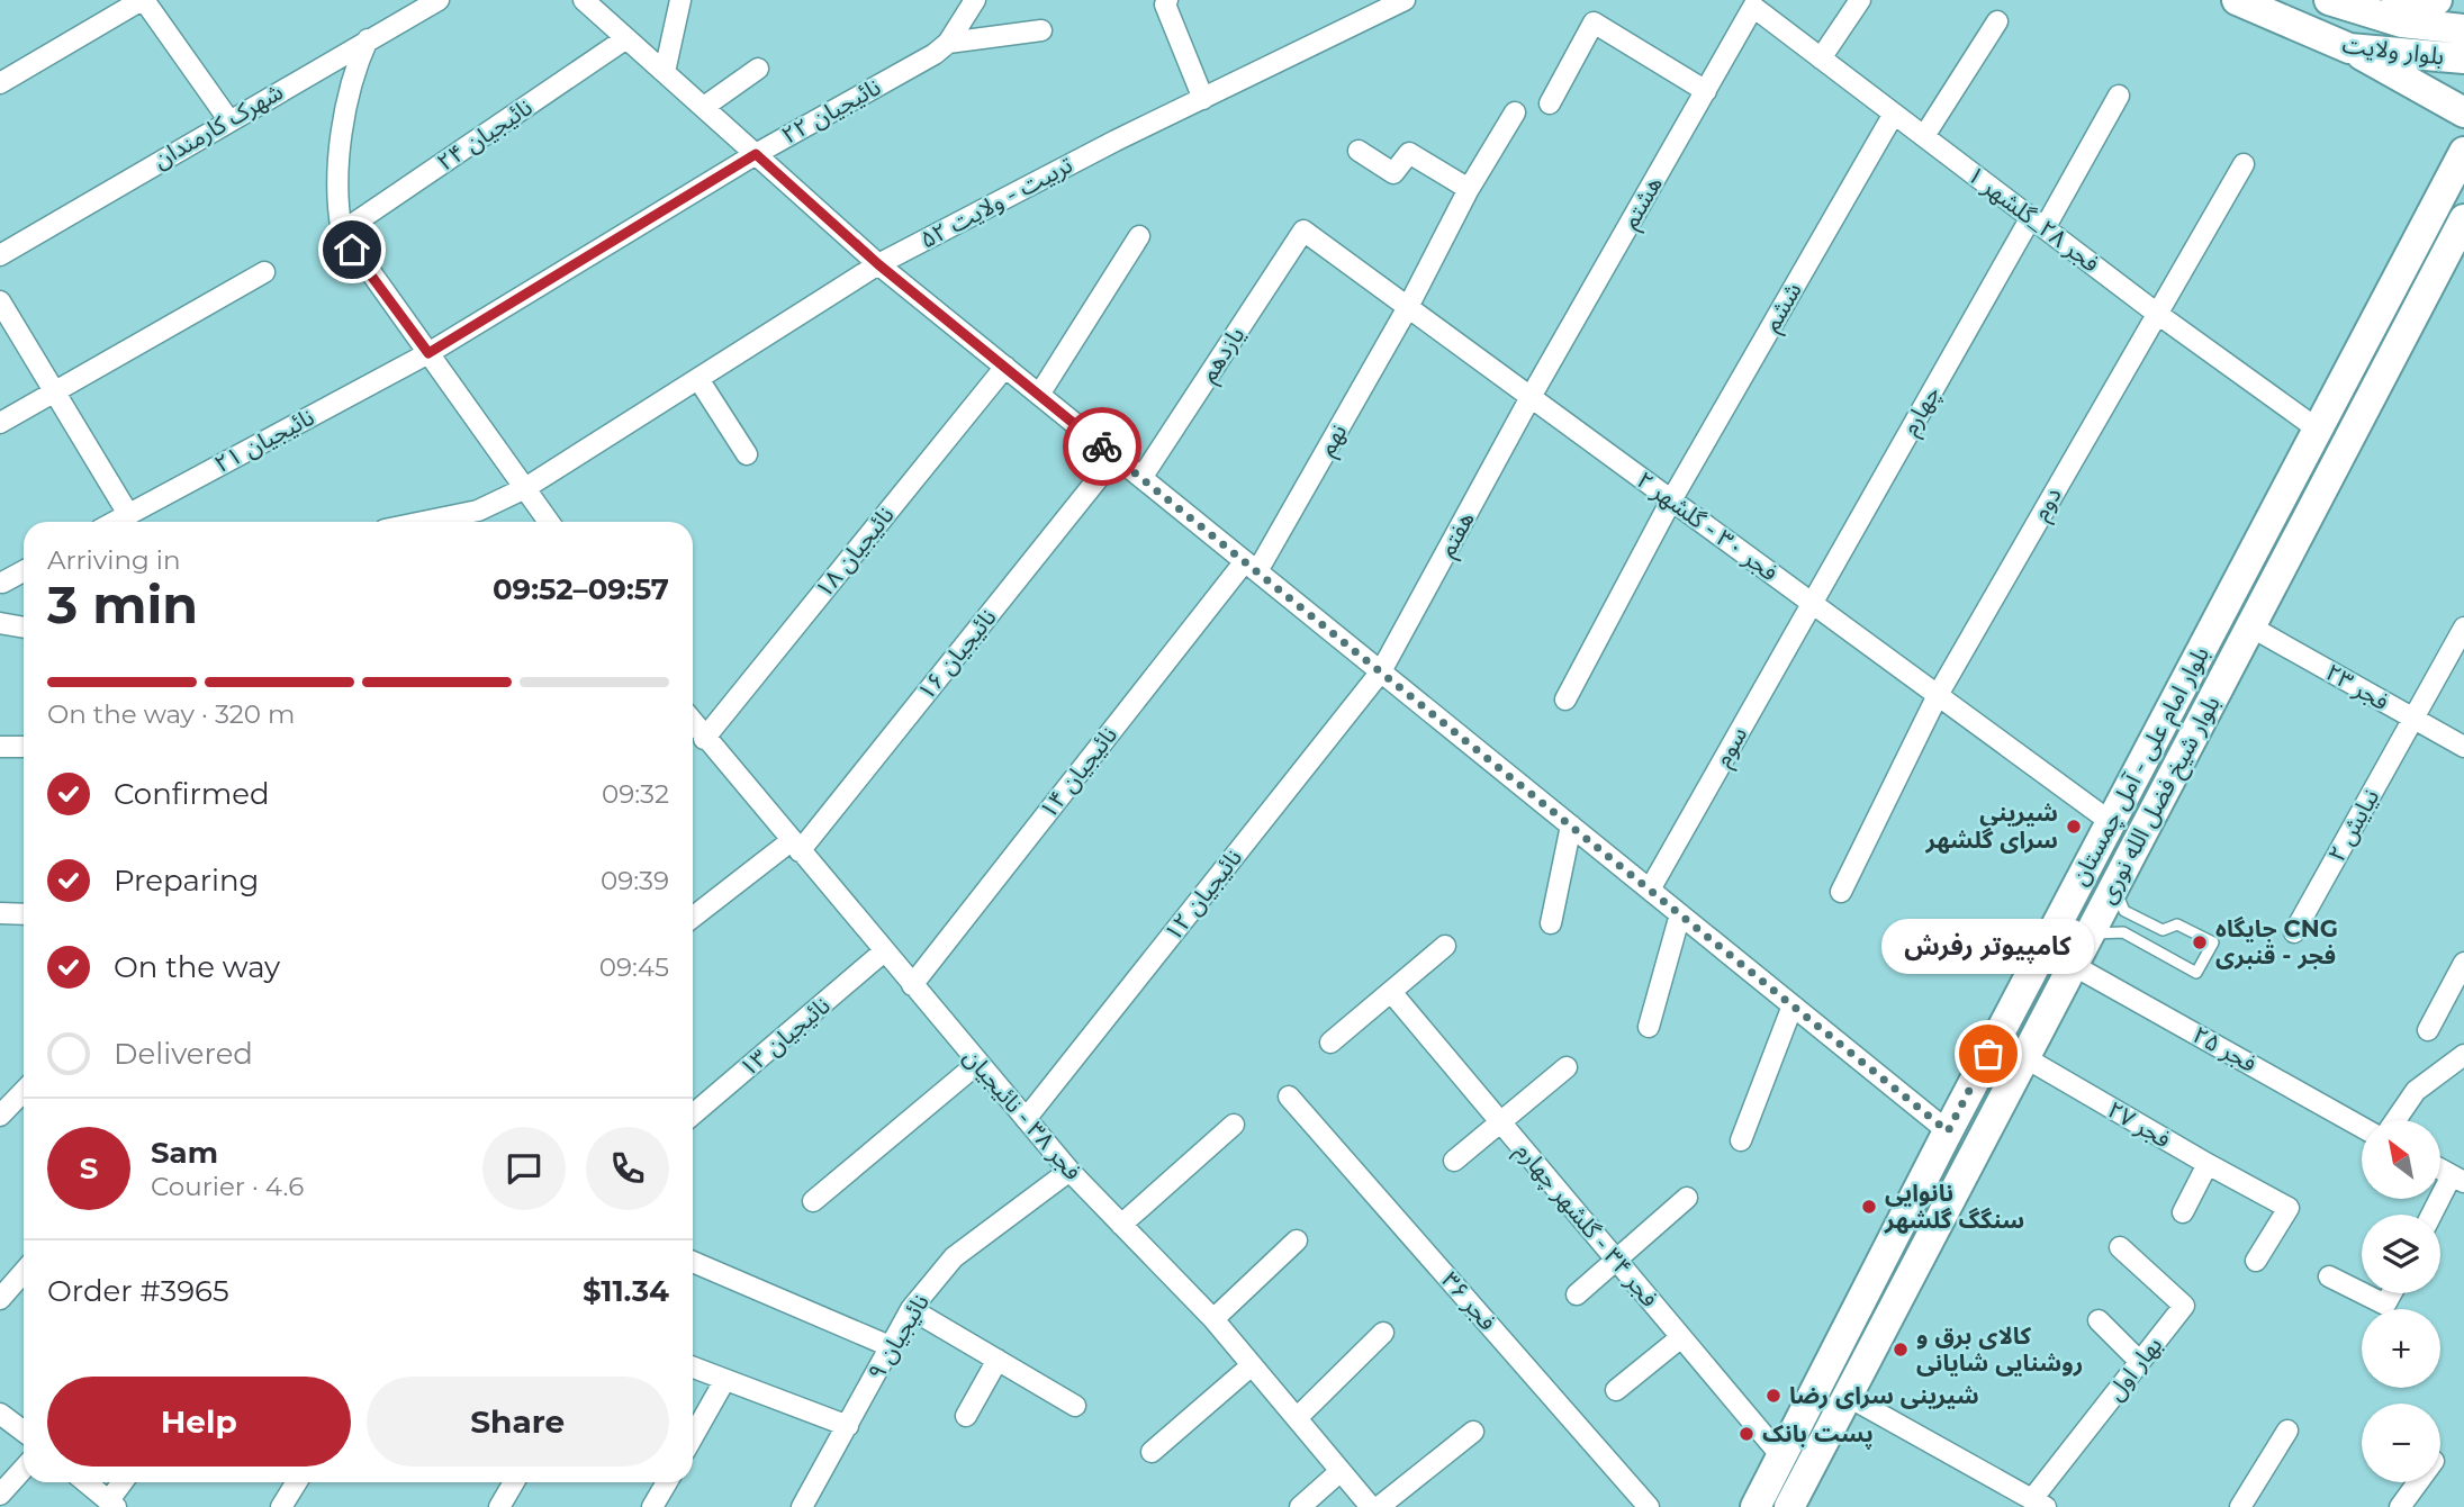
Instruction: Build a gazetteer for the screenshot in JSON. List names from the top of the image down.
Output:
{
  "streets": {
    "main road": ["بلوار ولایت", "بلوار امام علی - آمل چمستان", "بلوار شیخ فضل الله نوری"],
    "street": [
      "نائیجیان ۲۲",
      "شهرک کارمندان",
      "نائیجیان ۲۴",
      "تربیت - ولایت ۵۲",
      "هشتم",
      "فجر ۲۸_گلشهر ۱",
      "ششم",
      "یازدهم",
      "چهارم",
      "نهم",
      "نائیجیان ۲۱",
      "دوم",
      "فجر ۳۰ - گلشهر ۲",
      "هفتم",
      "نائیجیان ۱۸",
      "نائیجیان ۱۶",
      "فجر ۲۳",
      "سوم",
      "نائیجیان ۱۴",
      "نیایش ۲",
      "نائیجیان ۱۲",
      "نائیجیان ۱۳",
      "فجر ۲۵",
      "فجر ۳۸ - نائیجیان",
      "فجر ۲۷",
      "فجر ۳۴ - گلشهر چهارم",
      "فجر ۳۶",
      "نائیجیان ۹",
      "بهار اول"
    ]
  },
  "crossings": [
    ["نائیجیان ۲۲", "نائیجیان ۲۱"],
    ["هشتم", "فجر ۲۸_گلشهر ۱"],
    ["هشتم", "فجر ۳۰ - گلشهر ۲"],
    ["هشتم", "هفتم"],
    ["فجر ۲۸_گلشهر ۱", "ششم"],
    ["فجر ۲۸_گلشهر ۱", "چهارم"],
    ["فجر ۲۸_گلشهر ۱", "دوم"],
    ["فجر ۲۸_گلشهر ۱", "بلوار امام علی - آمل چمستان"],
    ["ششم", "فجر ۳۰ - گلشهر ۲"],
    ["یازدهم", "فجر ۳۰ - گلشهر ۲"],
    ["چهارم", "فجر ۳۰ - گلشهر ۲"],
    ["چهارم", "سوم"],
    ["نهم", "فجر ۳۰ - گلشهر ۲"],
    ["نهم", "نائیجیان ۱۴"],
    ["دوم", "فجر ۳۰ - گلشهر ۲"],
    ["فجر ۳۰ - گلشهر ۲", "هفتم"],
    ["فجر ۳۰ - گلشهر ۲", "سوم"],
    ["فجر ۳۰ - گلشهر ۲", "بلوار امام علی - آمل چمستان"],
    ["هفتم", "نائیجیان ۱۲"],
    ["نائیجیان ۱۸", "فجر ۳۸ - نائیجیان"],
    ["نائیجیان ۱۶", "فجر ۳۸ - نائیجیان"],
    ["فجر ۲۳", "بلوار شیخ فضل الله نوری"],
    ["فجر ۲۳", "نیایش ۲"],
    ["بلوار امام علی - آمل چمستان", "فجر ۳۴ - گلشهر چهارم"],
    ["نائیجیان ۱۴", "فجر ۳۸ - نائیجیان"],
    ["بلوار شیخ فضل الله نوری", "فجر ۲۵"],
    ["بلوار شیخ فضل الله نوری", "فجر ۲۷"],
    ["نائیجیان ۱۲", "فجر ۳۸ - نائیجیان"],
    ["نائیجیان ۱۳", "فجر ۳۸ - نائیجیان"],
    ["فجر ۳۸ - نائیجیان", "نائیجیان ۹"]
  ],
  "places": [
    "شیرینی سرای گلشهر",
    "جایگاه CNG فجر - قنبری",
    "کامپیوتر رفرش",
    "نانوایی سنگگ گلشهر",
    "کالای برق و روشنایی شایانی",
    "شیرینی سرای رضا",
    "پست بانک"
  ],
  "north": "top left",
  "page": {
    "heading": ["3 min", "Arriving in", "09:52–09:57"],
    "panel": [
      "Sam",
      "Courier · 4.6",
      "Order #3965",
      "$11.34"
    ],
    "bar": "On the way · 320 m",
    "list": [
      ["Confirmed", "09:32"],
      ["Preparing", "09:39"],
      ["On the way", "09:45"],
      "Delivered"
    ],
    "bubble": "کامپیوتر رفرش",
    "map_buttons": ["+", "−"],
    "round": "S",
    "buttons": ["Help", "Share"]
  }
}
